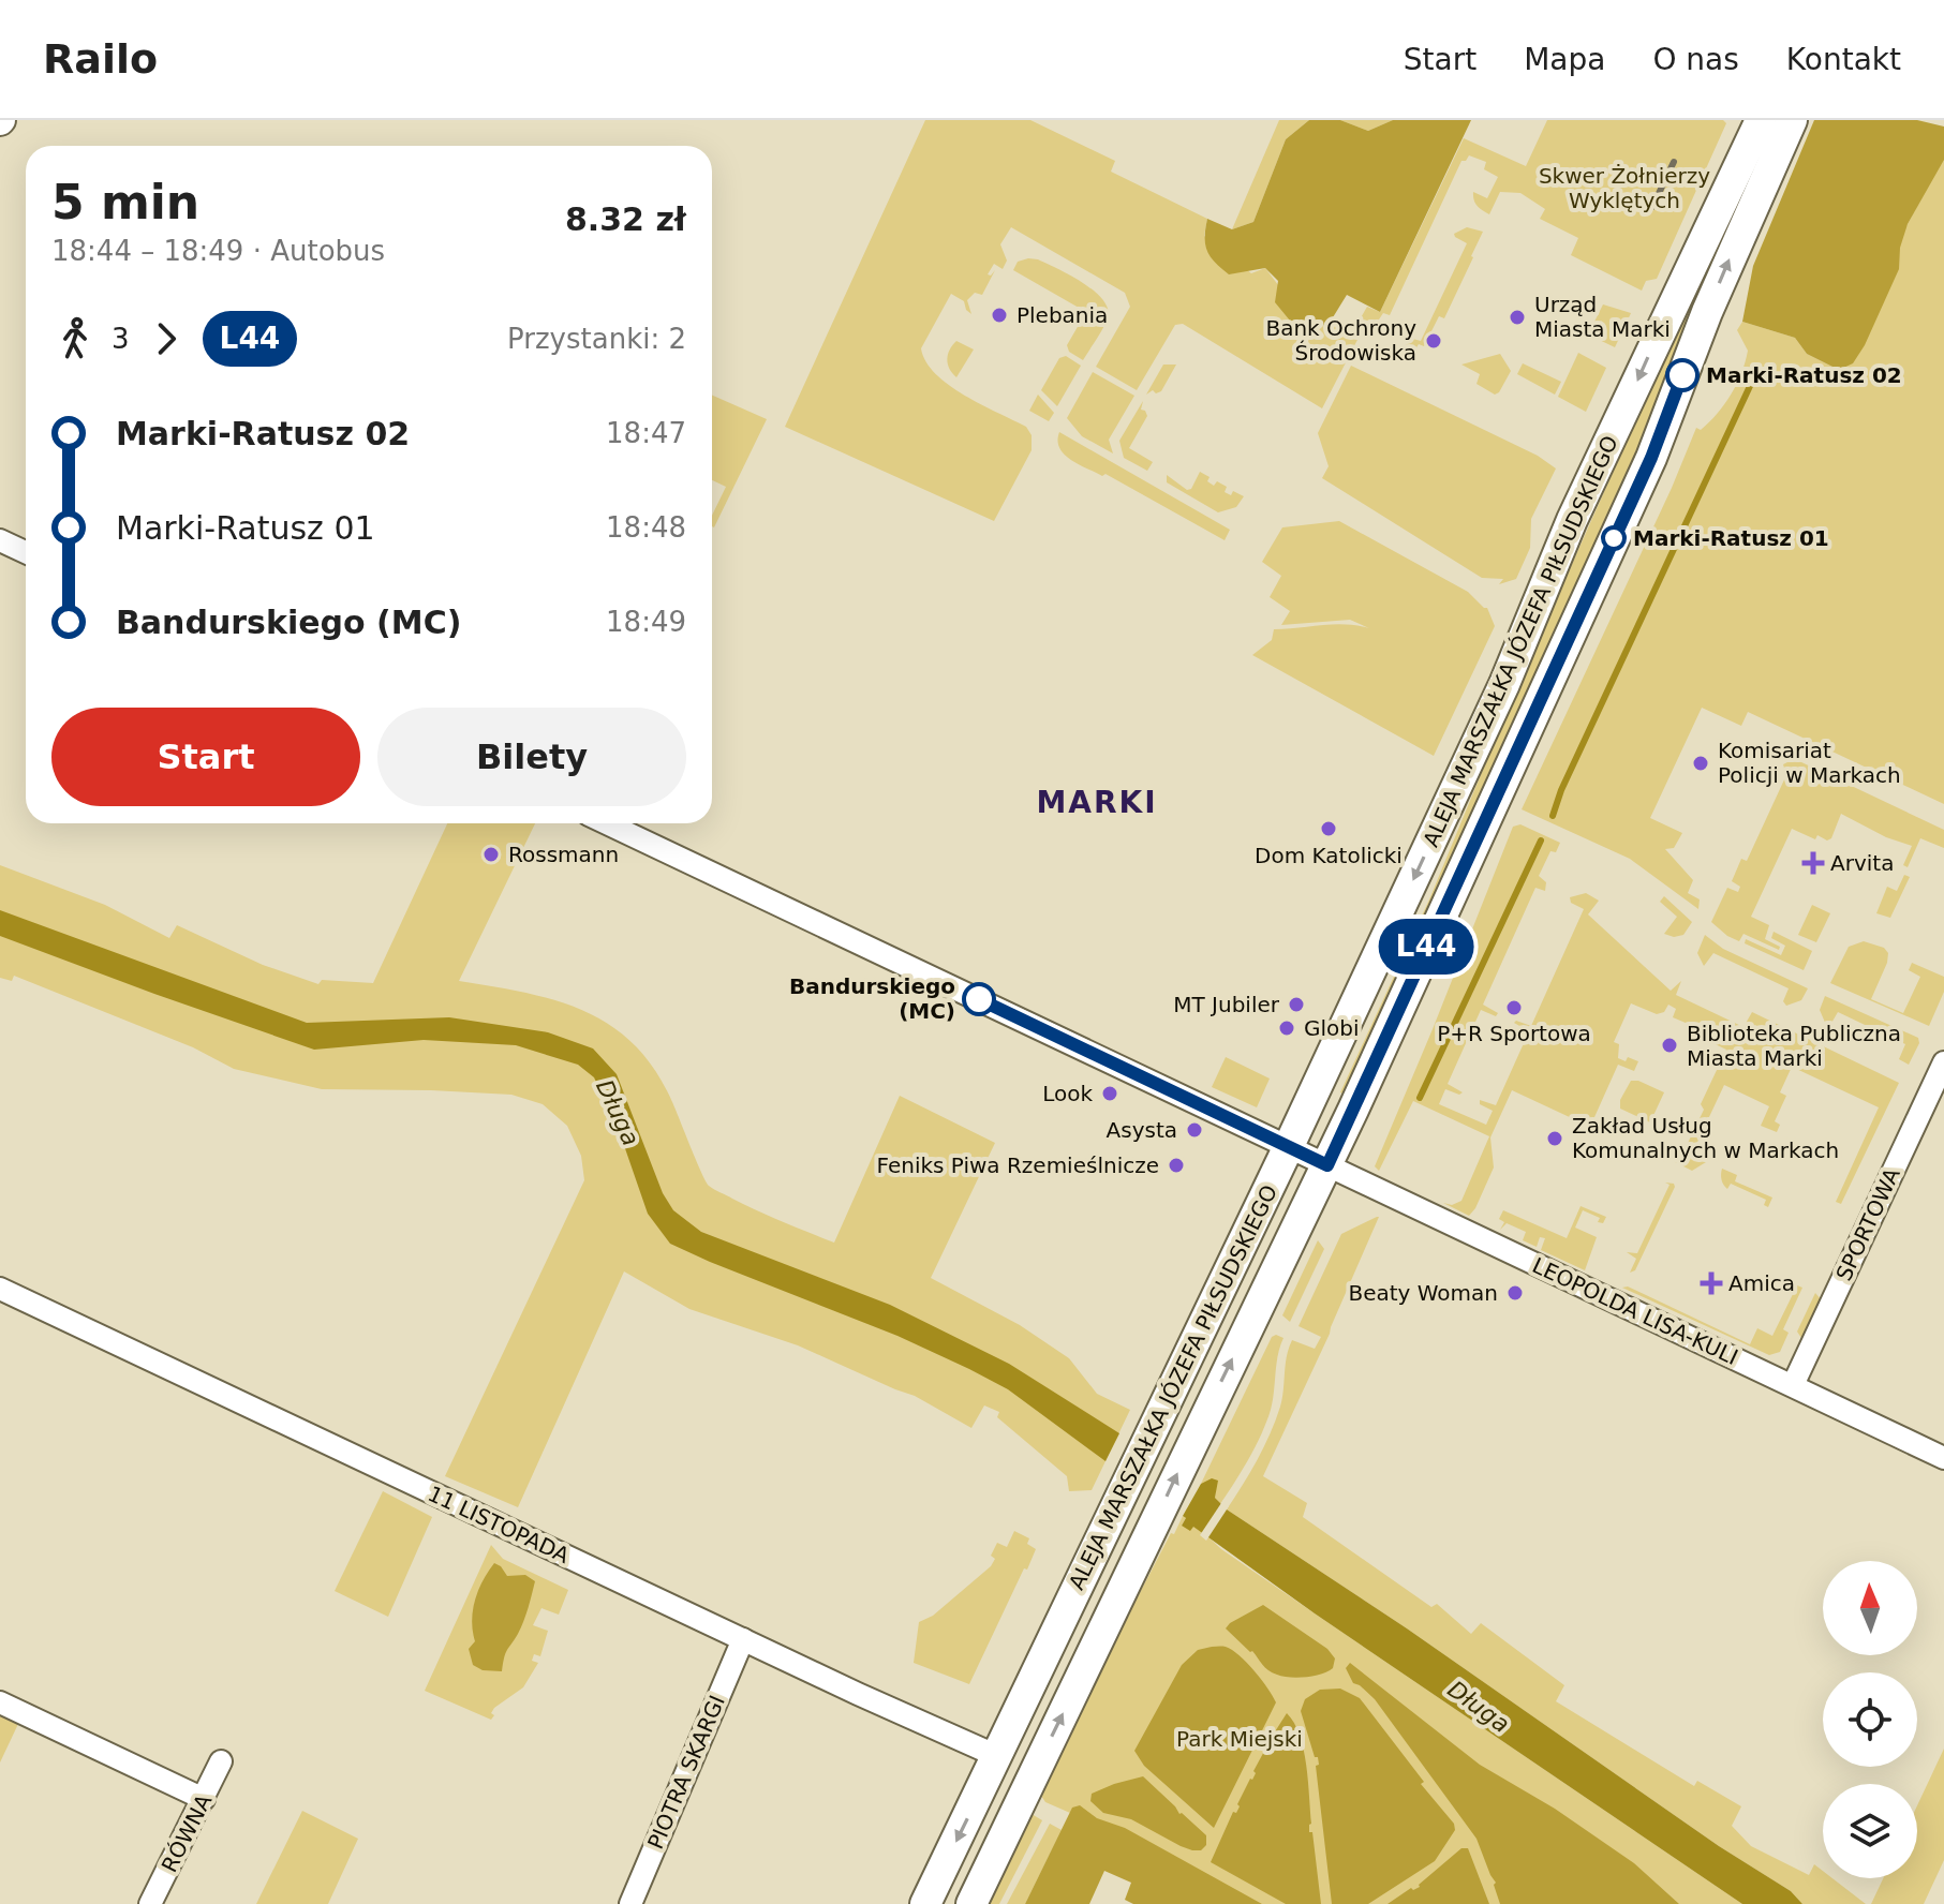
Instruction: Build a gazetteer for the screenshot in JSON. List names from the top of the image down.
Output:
{
  "streets": {
    "main road": ["ALEJA MARSZAŁKA JÓZEFA PIŁSUDSKIEGO"],
    "street": [
      "SPORTOWA",
      "LEOPOLDA LISA-KULI",
      "11 LISTOPADA",
      "PIOTRA SKARGI",
      "RÓWNA"
    ]
  },
  "crossings": [
    ["ALEJA MARSZAŁKA JÓZEFA PIŁSUDSKIEGO", "LEOPOLDA LISA-KULI"],
    ["ALEJA MARSZAŁKA JÓZEFA PIŁSUDSKIEGO", "11 LISTOPADA"],
    ["SPORTOWA", "LEOPOLDA LISA-KULI"],
    ["11 LISTOPADA", "PIOTRA SKARGI"]
  ],
  "districts": ["MARKI"],
  "water": ["Długa"],
  "parks": ["Skwer Żołnierzy Wyklętych", "Park Miejski"],
  "places": {
    "other": [
      "Plebania",
      "Urząd Miasta Marki",
      "Bank Ochrony Środowiska",
      "Marki-Ratusz 02",
      "Marki-Ratusz 01",
      "Komisariat Policji w Markach",
      "Dom Katolicki",
      "Rossmann",
      "Bandurskiego (MC)",
      "MT Jubiler",
      "P+R Sportowa",
      "Globi",
      "Biblioteka Publiczna Miasta Marki",
      "Look",
      "Asysta",
      "Zakład Usług Komunalnych w Markach",
      "Feniks Piwa Rzemieślnicze",
      "Beaty Woman"
    ],
    "health": ["Arvita", "Amica"]
  },
  "lines": ["bus line L44"],
  "north": "top",
  "page": {
    "header": "Railo",
    "nav": [
      "Start",
      "Mapa",
      "O nas",
      "Kontakt"
    ],
    "on_map": "L44",
    "heading": ["5 min", "18:44 – 18:49 · Autobus", "8.32 zł"],
    "legs": ["3", "L44", "Przystanki: 2"],
    "list": [
      {
        "name": "Marki-Ratusz 02",
        "value": "18:47"
      },
      {
        "name": "Marki-Ratusz 01",
        "value": "18:48"
      },
      {
        "name": "Bandurskiego (MC)",
        "value": "18:49"
      }
    ],
    "buttons": ["Start", "Bilety"]
  }
}
